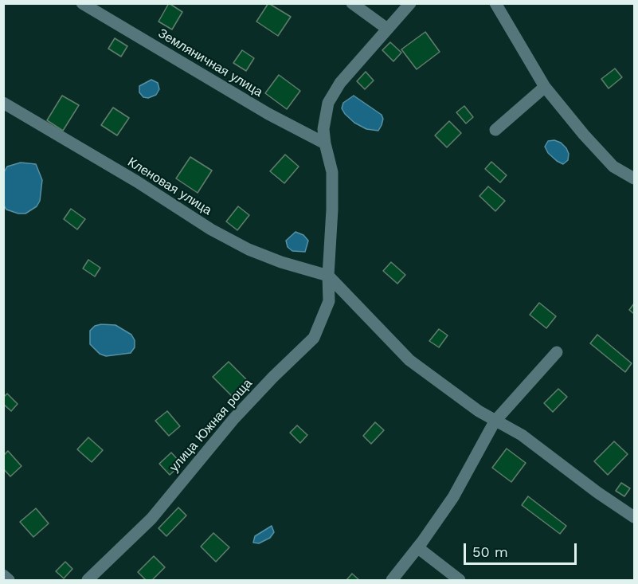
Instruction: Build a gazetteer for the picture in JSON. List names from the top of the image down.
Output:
{
  "streets": {
    "street": ["Земляничная улица", "Кленовая улица", "улица Южная роща"]
  },
  "crossings": [
    ["Земляничная улица", "улица Южная роща"],
    ["Кленовая улица", "улица Южная роща"]
  ],
  "scale_bar": "50 m"
}
